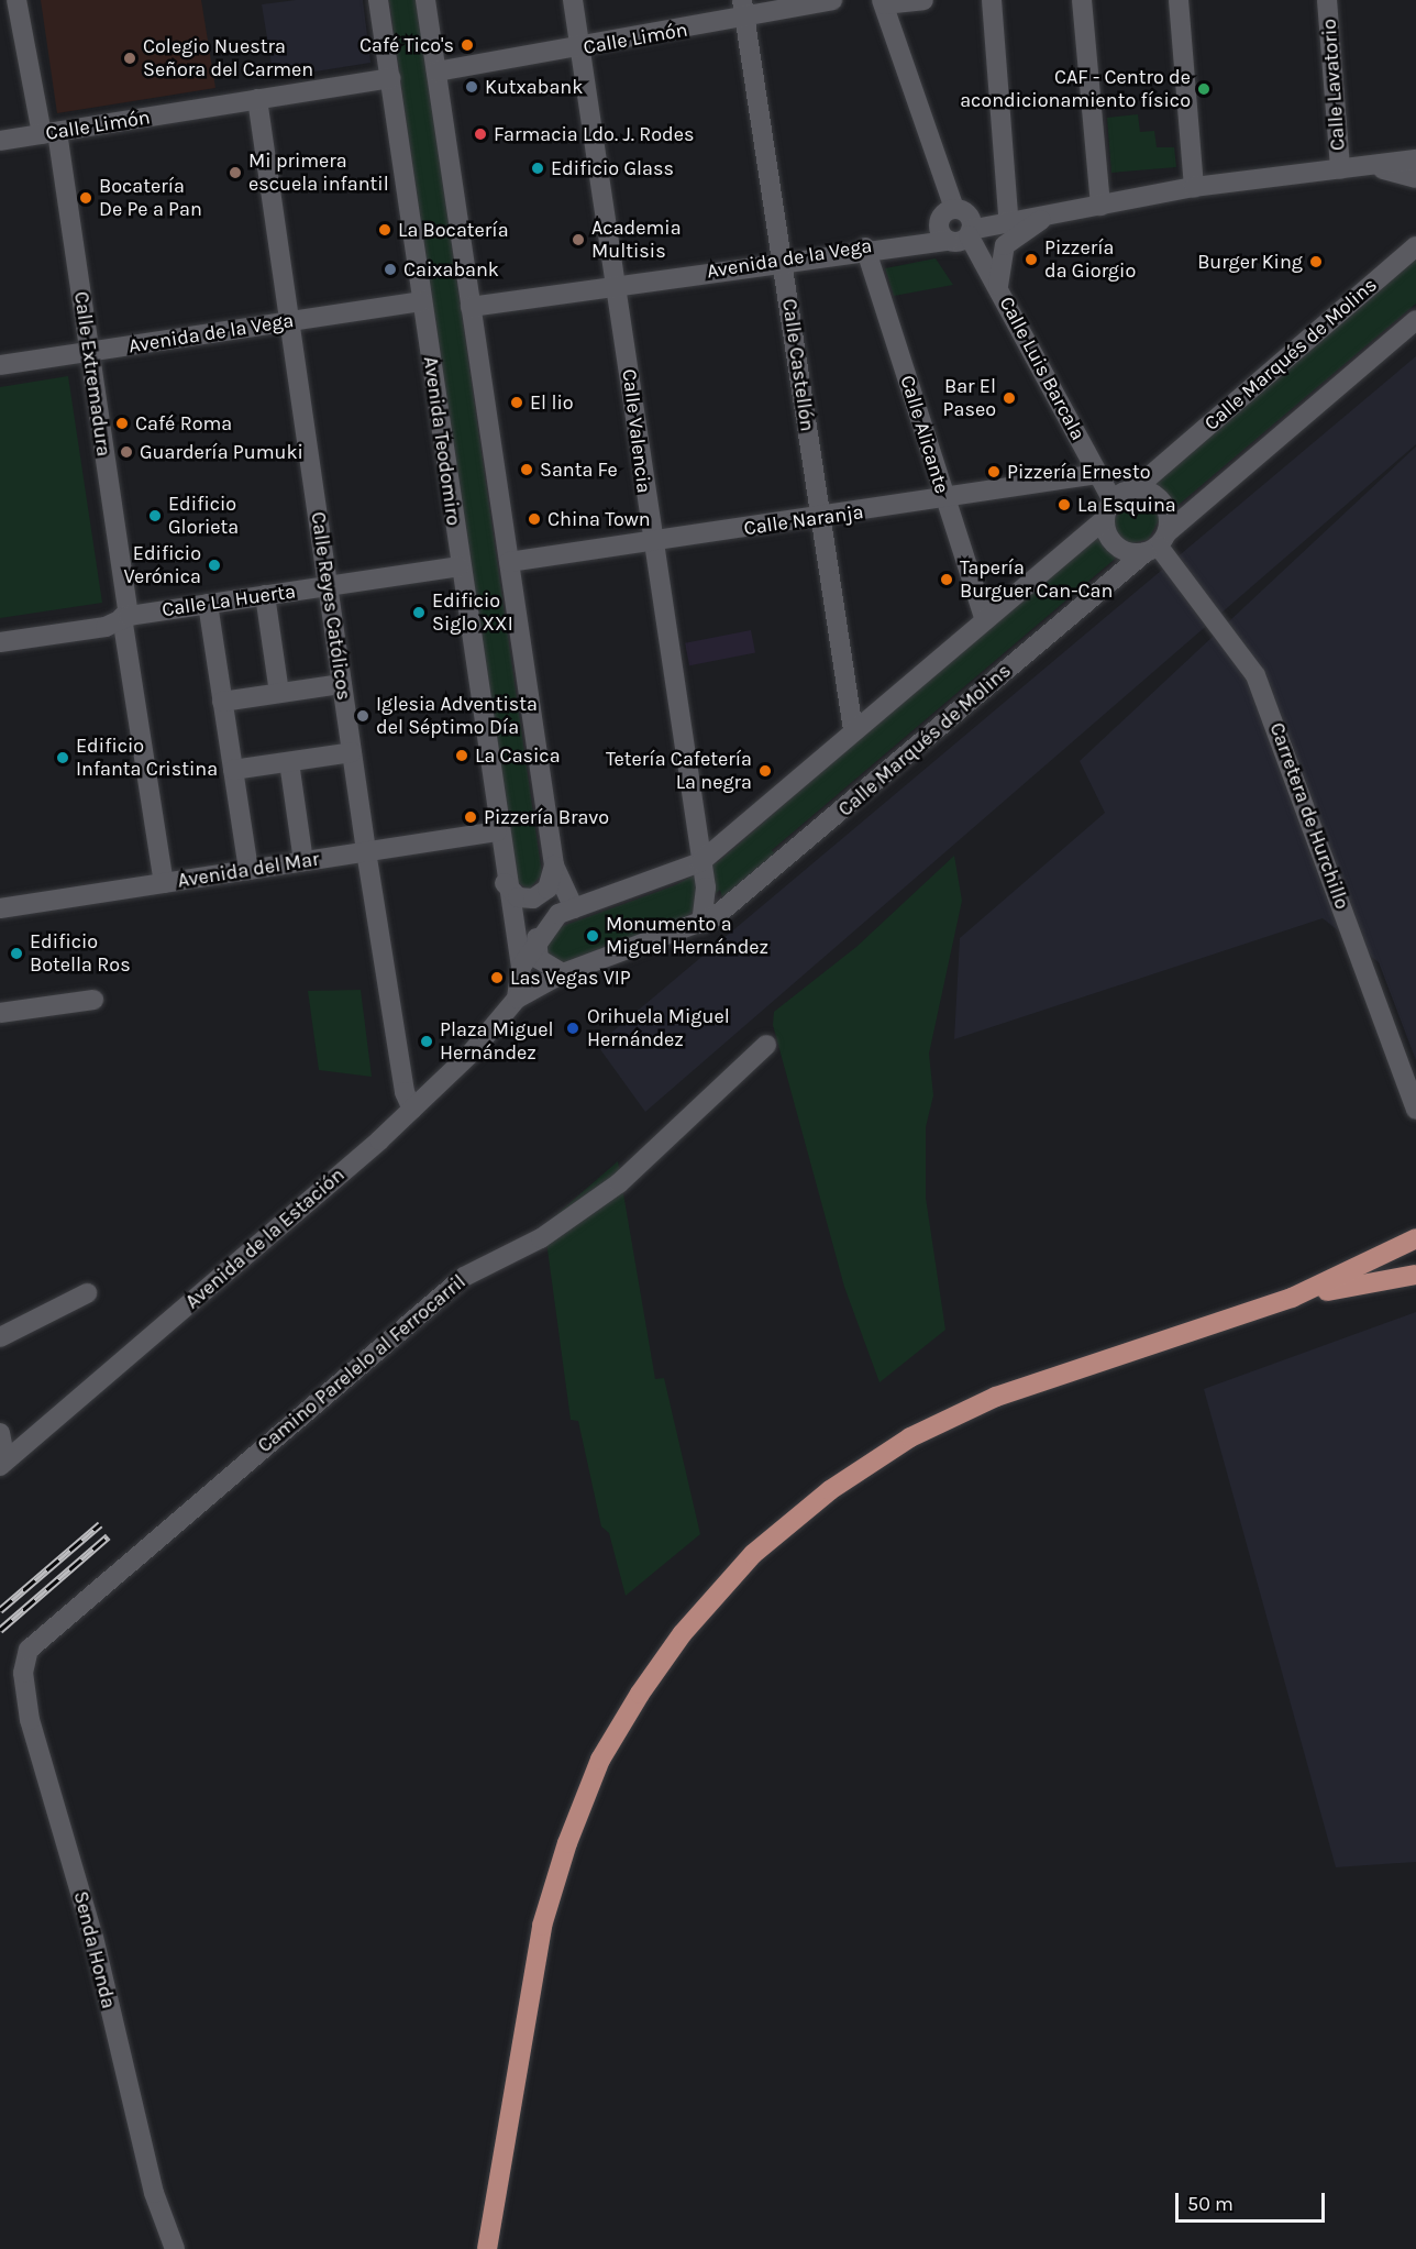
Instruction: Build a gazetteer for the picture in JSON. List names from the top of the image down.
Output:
{
  "streets": {
    "street": [
      "Calle Limón",
      "Calle Lavatorio",
      "Avenida de la Vega",
      "Calle Marqués de Molins",
      "Calle Castellón",
      "Calle Luis Barcala",
      "Calle Extremadura",
      "Calle Valencia",
      "Calle Alicante",
      "Avenida Teodomiro",
      "Calle Naranja",
      "Calle La Huerta",
      "Calle Reyes Católicos",
      "Carretera de Hurchillo",
      "Avenida del Mar",
      "Avenida de la Estación",
      "Camino Parelelo al Ferrocarril",
      "Senda Honda"
    ]
  },
  "crossings": [
    ["Calle Limón", "Calle Castellón"],
    ["Calle Limón", "Calle Extremadura"],
    ["Calle Limón", "Calle Valencia"],
    ["Calle Limón", "Avenida Teodomiro"],
    ["Calle Limón", "Calle Reyes Católicos"],
    ["Avenida de la Vega", "Calle Castellón"],
    ["Avenida de la Vega", "Calle Luis Barcala"],
    ["Avenida de la Vega", "Calle Extremadura"],
    ["Avenida de la Vega", "Calle Valencia"],
    ["Avenida de la Vega", "Calle Alicante"],
    ["Avenida de la Vega", "Avenida Teodomiro"],
    ["Avenida de la Vega", "Calle Reyes Católicos"],
    ["Calle Marqués de Molins", "Calle Castellón"],
    ["Calle Marqués de Molins", "Calle Valencia"],
    ["Calle Marqués de Molins", "Calle Alicante"],
    ["Calle Marqués de Molins", "Avenida Teodomiro"],
    ["Calle Marqués de Molins", "Carretera de Hurchillo"],
    ["Calle Marqués de Molins", "Avenida de la Estación"],
    ["Calle Castellón", "Calle Naranja"],
    ["Calle Luis Barcala", "Calle Naranja"],
    ["Calle Extremadura", "Calle La Huerta"],
    ["Calle Extremadura", "Avenida del Mar"],
    ["Calle Valencia", "Calle Naranja"],
    ["Calle Alicante", "Calle Naranja"],
    ["Avenida Teodomiro", "Calle La Huerta"],
    ["Avenida Teodomiro", "Avenida del Mar"],
    ["Avenida Teodomiro", "Avenida de la Estación"],
    ["Calle La Huerta", "Calle Reyes Católicos"],
    ["Calle Reyes Católicos", "Avenida del Mar"],
    ["Calle Reyes Católicos", "Avenida de la Estación"],
    ["Camino Parelelo al Ferrocarril", "Senda Honda"]
  ],
  "places": [
    "Café Tico's",
    "Colegio Nuestra Señora del Carmen",
    "Kutxabank",
    "CAF - Centro de acondicionamiento físico",
    "Farmacia Ldo. J. Rodes",
    "Edificio Glass",
    "Mi primera escuela infantil",
    "Bocatería De Pe a Pan",
    "La Bocatería",
    "Academia Multisis",
    "Pizzería da Giorgio",
    "Burger King",
    "Caixabank",
    "Bar El Paseo",
    "El lio",
    "Café Roma",
    "Guardería Pumuki",
    "Santa Fe",
    "Pizzería Ernesto",
    "La Esquina",
    "Edificio Glorieta",
    "China Town",
    "Edificio Verónica",
    "Tapería Burguer Can-Can",
    "Edificio Siglo XXI",
    "Iglesia Adventista del Séptimo Día",
    "La Casica",
    "Edificio Infanta Cristina",
    "Tetería Cafetería La negra",
    "Pizzería Bravo",
    "Monumento a Miguel Hernández",
    "Edificio Botella Ros",
    "Las Vegas VIP",
    "Orihuela Miguel Hernández",
    "Plaza Miguel Hernández"
  ],
  "scale_bar": "50 m"
}
